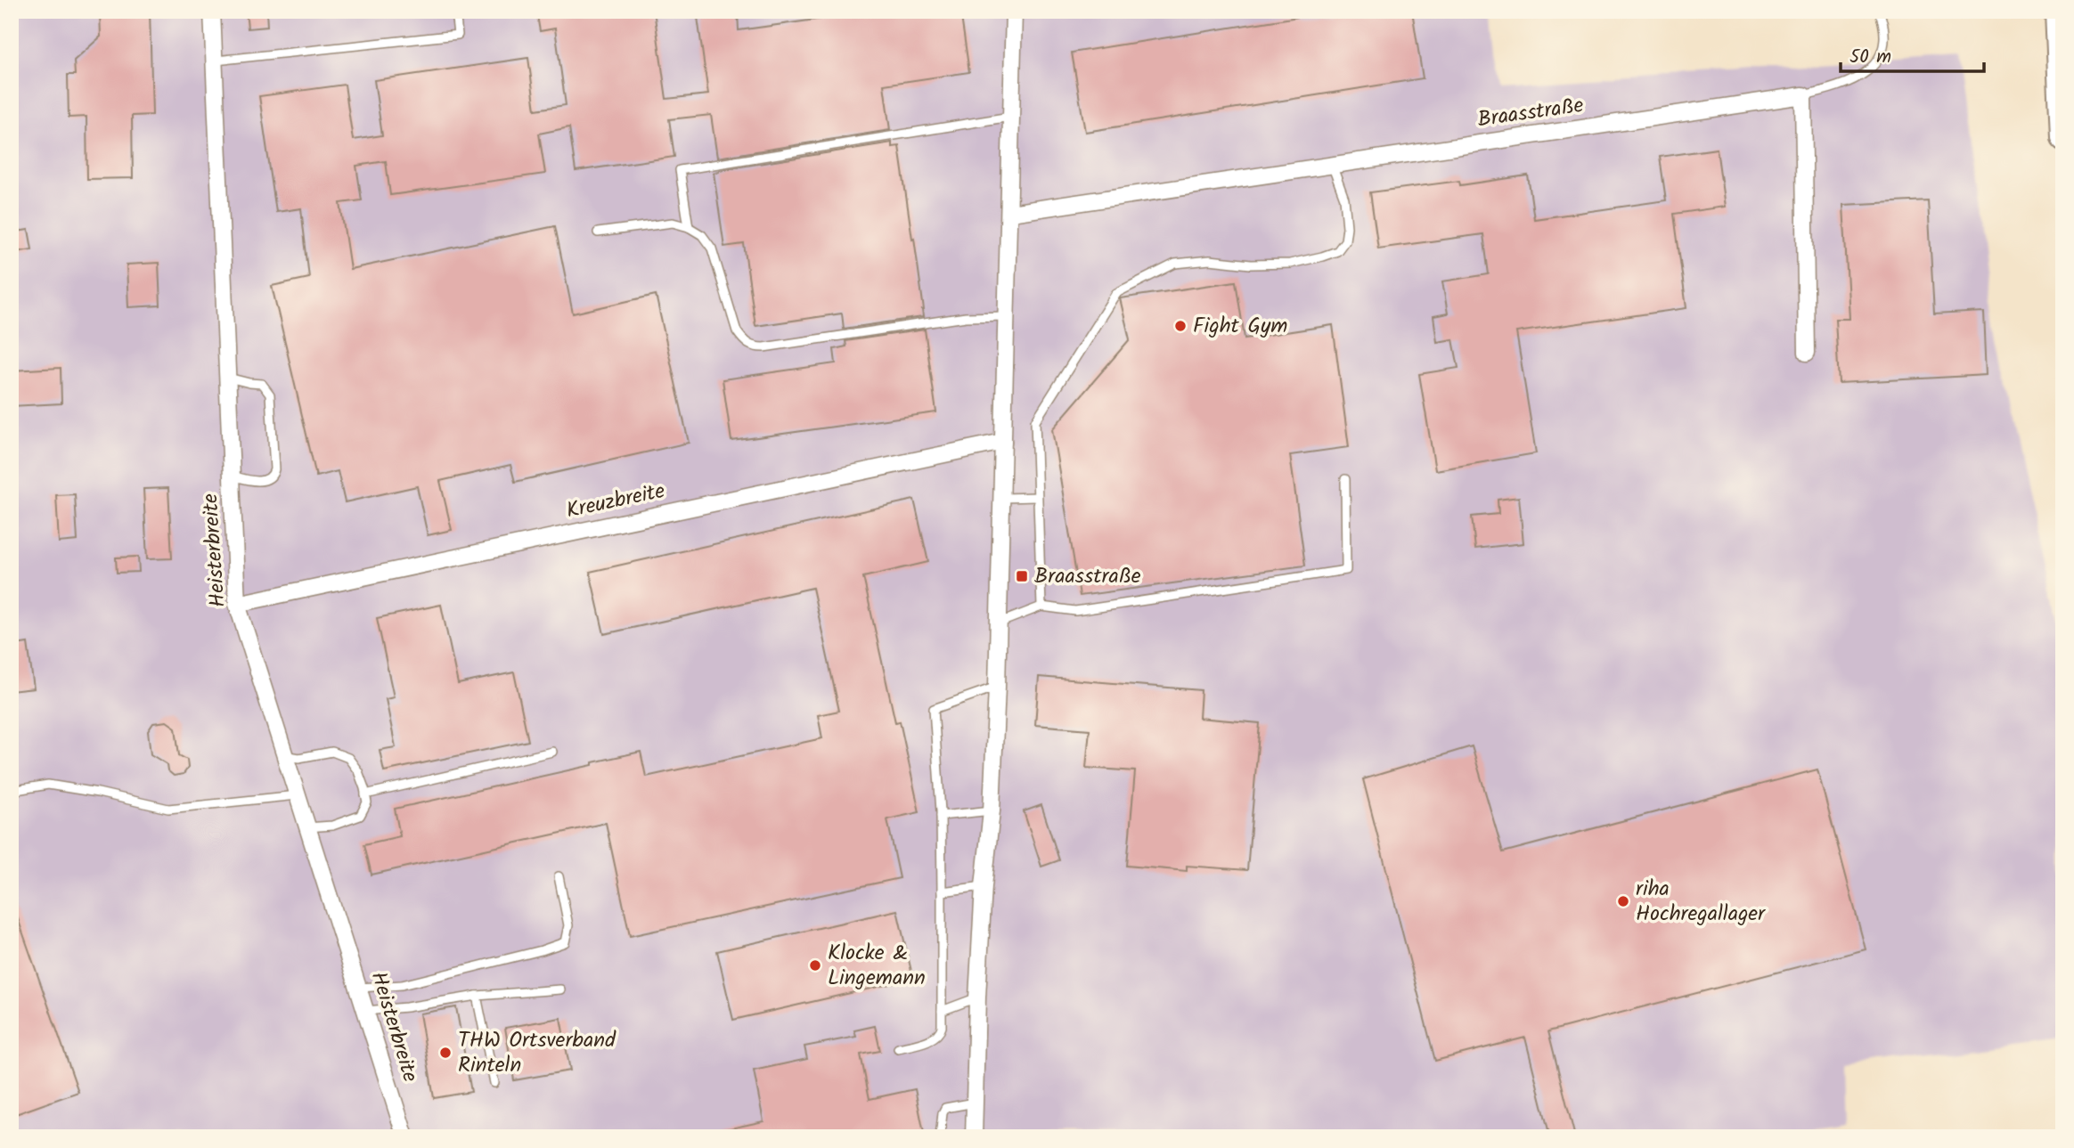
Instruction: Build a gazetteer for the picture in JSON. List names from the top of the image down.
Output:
{
  "streets": {
    "street": ["Braasstraße", "Kreuzbreite", "Heisterbreite"]
  },
  "crossings": [
    ["Kreuzbreite", "Heisterbreite"]
  ],
  "places": {
    "other": [
      "Fight Gym",
      "riha Hochregallager",
      "Klocke & Lingemann",
      "THW Ortsverband Rinteln"
    ],
    "transit": ["Braasstraße"]
  },
  "scale_bar": "50 m"
}
